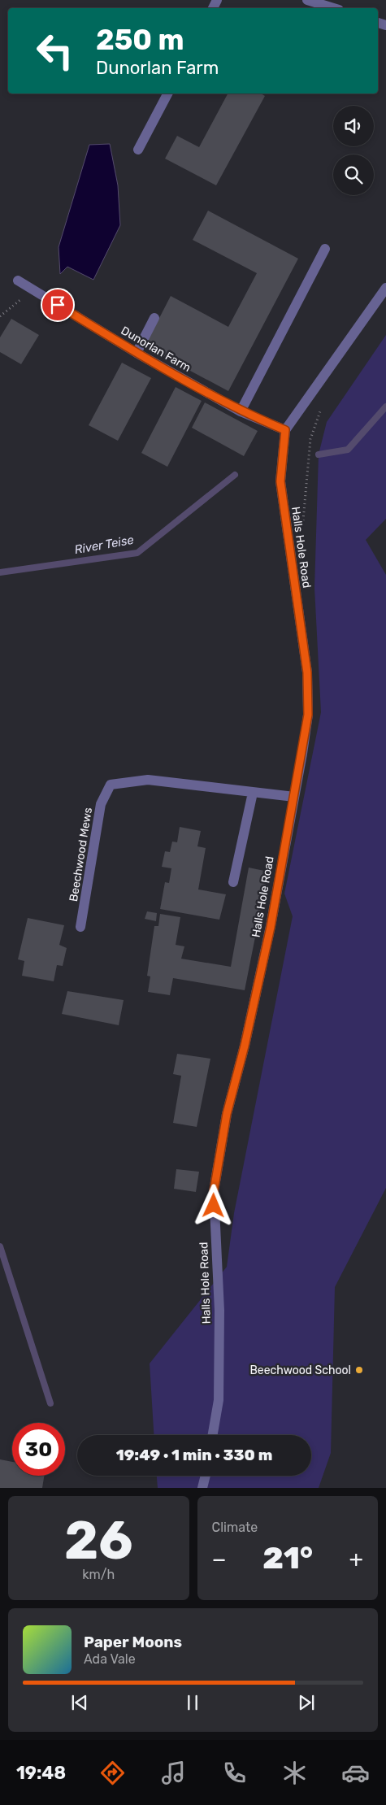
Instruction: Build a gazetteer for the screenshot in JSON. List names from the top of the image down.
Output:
{
  "streets": {
    "street": ["Dunorlan Farm", "Halls Hole Road", "Beechwood Mews"]
  },
  "crossings": [
    ["Dunorlan Farm", "Halls Hole Road"],
    ["Halls Hole Road", "Beechwood Mews"]
  ],
  "water": ["River Teise"],
  "places": ["Beechwood School"],
  "page": {
    "turn": ["250 m", "Dunorlan Farm"],
    "limit": "30",
    "trip": "19:49 · 1 min · 330 m",
    "tile": [
      ["26", "km/h"],
      "Climate"
    ],
    "heat": ["−", "21°", "+"],
    "song": ["Paper Moons", "Ada Vale"],
    "tabs": "19:48"
  }
}
